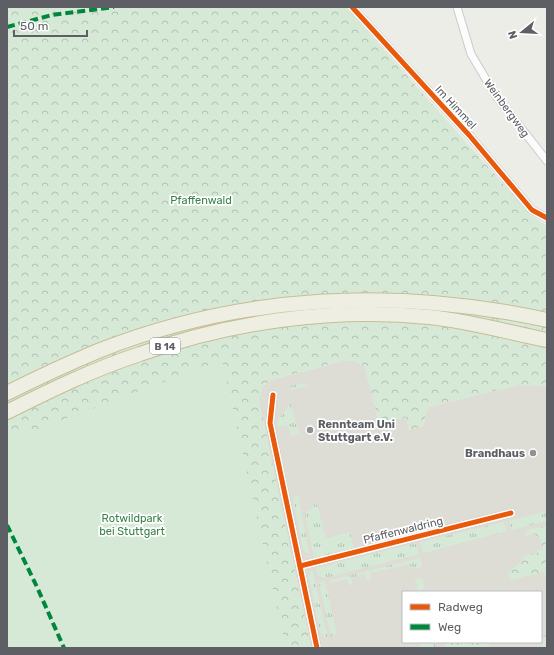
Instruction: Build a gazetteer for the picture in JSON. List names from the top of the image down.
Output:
{
  "streets": {
    "highway": ["B 14"],
    "street": ["Im Himmel", "Weinbergweg", "Pfaffenwaldring"]
  },
  "parks": ["Pfaffenwald", "Rotwildpark bei Stuttgart"],
  "places": ["Rennteam Uni Stuttgart e.V.", "Brandhaus"],
  "legend": ["Radweg", "Weg"],
  "scale_bar": "50 m",
  "north": "left"
}
